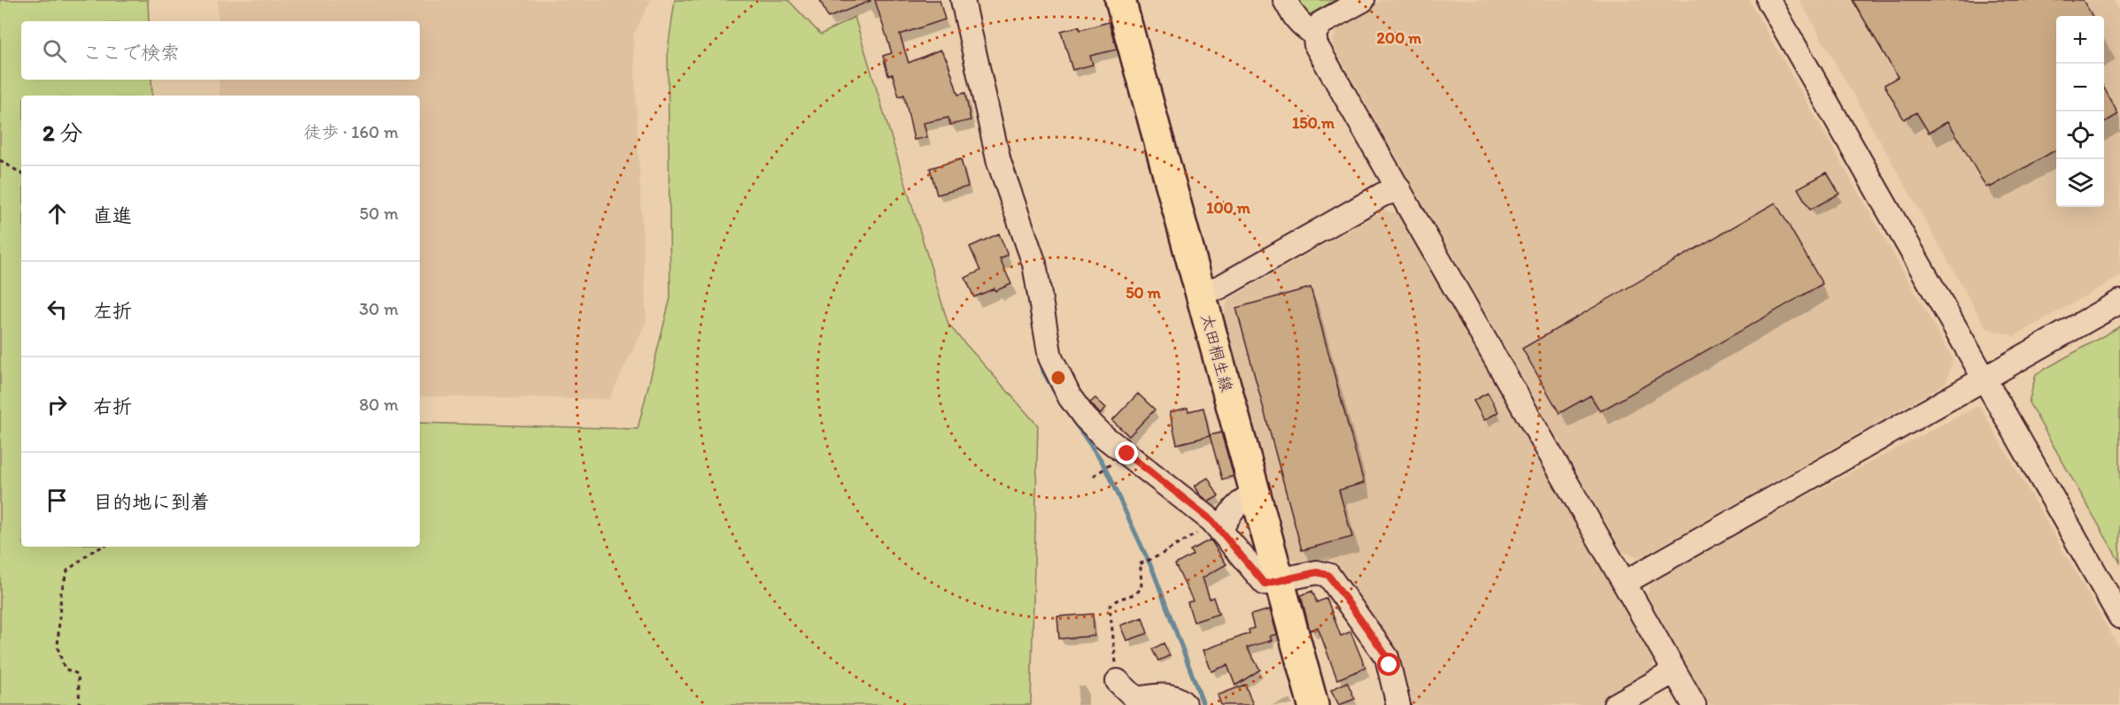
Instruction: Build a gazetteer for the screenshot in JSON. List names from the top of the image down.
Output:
{
  "streets": {
    "main road": ["太田桐生線"]
  },
  "page": {
    "map_buttons": ["+", "−"],
    "search": "ここで検索",
    "heading": ["2 分", "徒歩 · 160 m"],
    "list": [
      ["直進", "50 m"],
      ["左折", "30 m"],
      ["右折", "80 m"],
      "目的地に到着"
    ]
  },
  "rings": [
    "200 m",
    "150 m",
    "100 m",
    "50 m"
  ]
}
